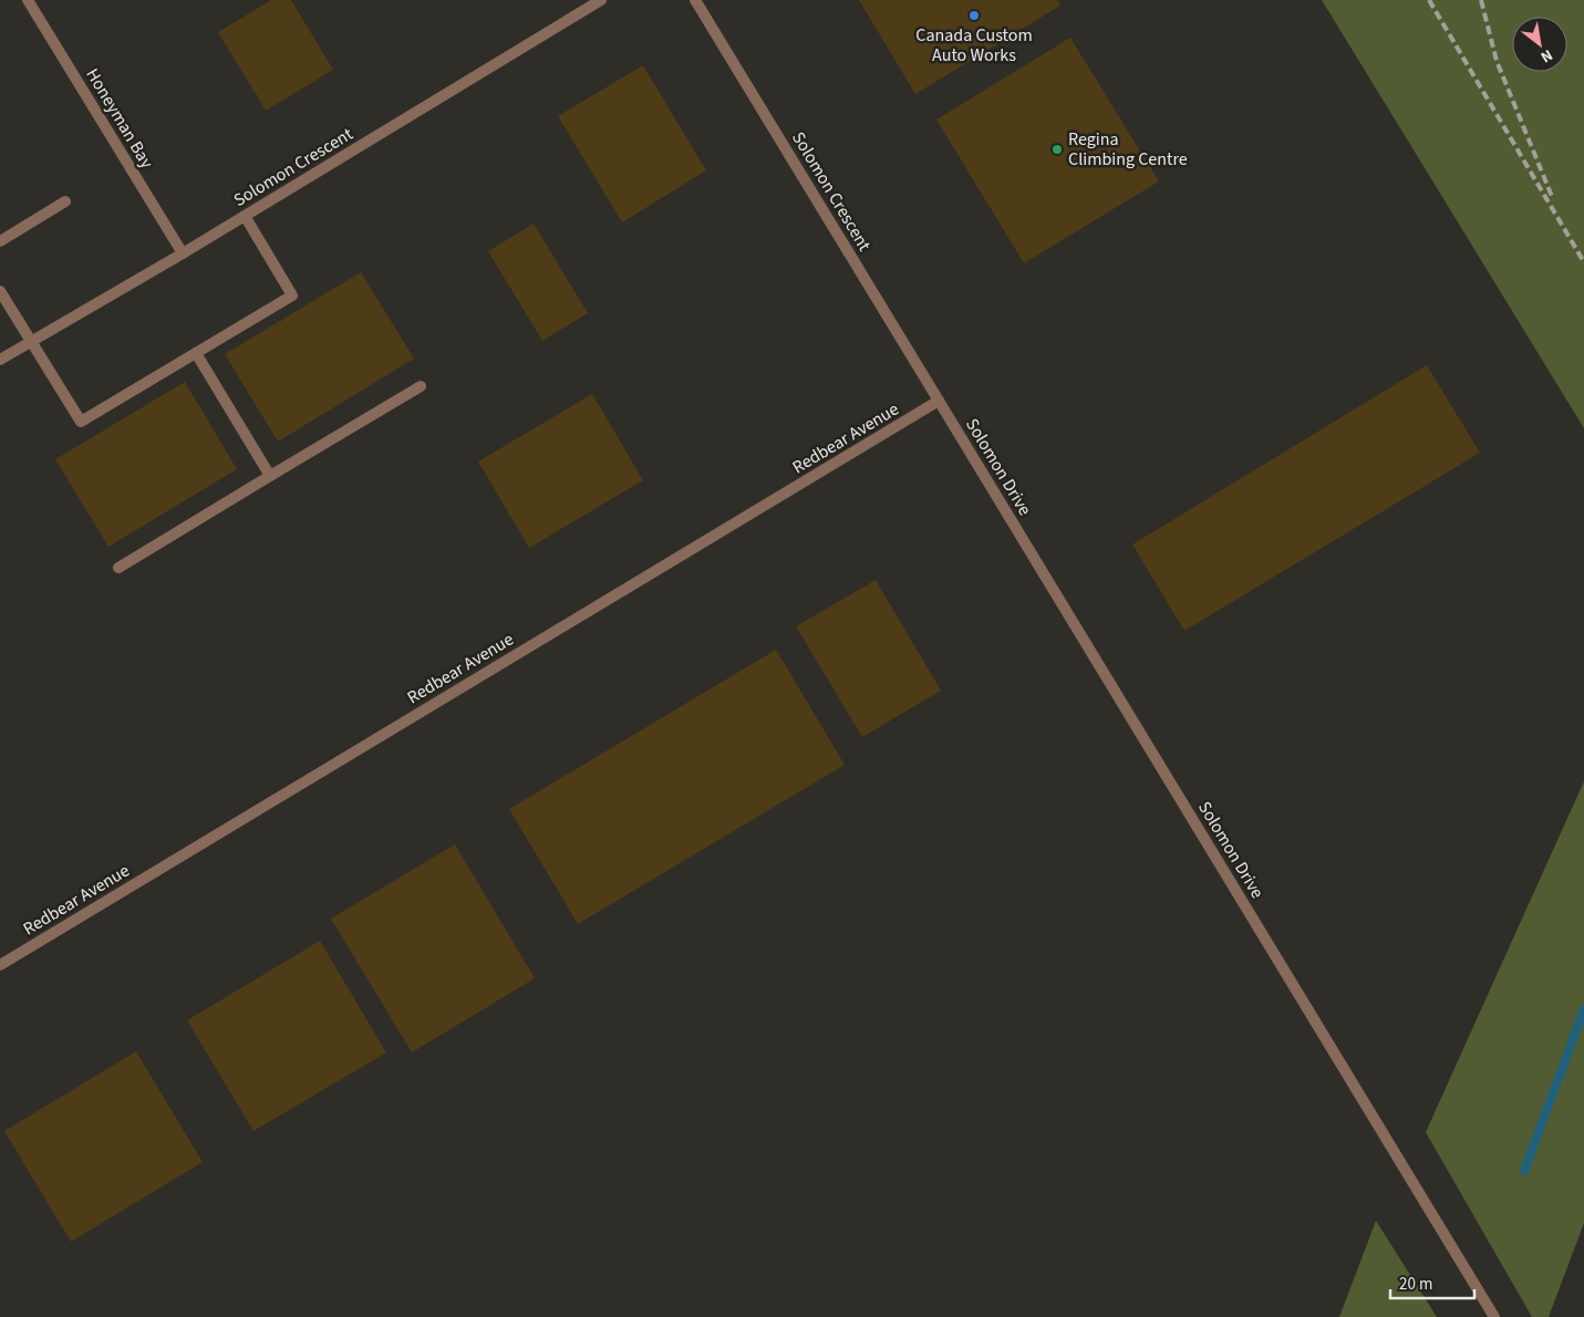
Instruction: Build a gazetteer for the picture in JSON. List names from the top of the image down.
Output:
{
  "streets": {
    "street": [
      "Honeyman Bay",
      "Solomon Crescent",
      "Redbear Avenue",
      "Solomon Drive"
    ]
  },
  "crossings": [
    ["Honeyman Bay", "Solomon Crescent"],
    ["Solomon Crescent", "Redbear Avenue"],
    ["Solomon Crescent", "Solomon Drive"],
    ["Redbear Avenue", "Solomon Drive"]
  ],
  "places": ["Canada Custom Auto Works", "Regina Climbing Centre"],
  "scale_bar": "20 m",
  "north": "bottom right"
}
